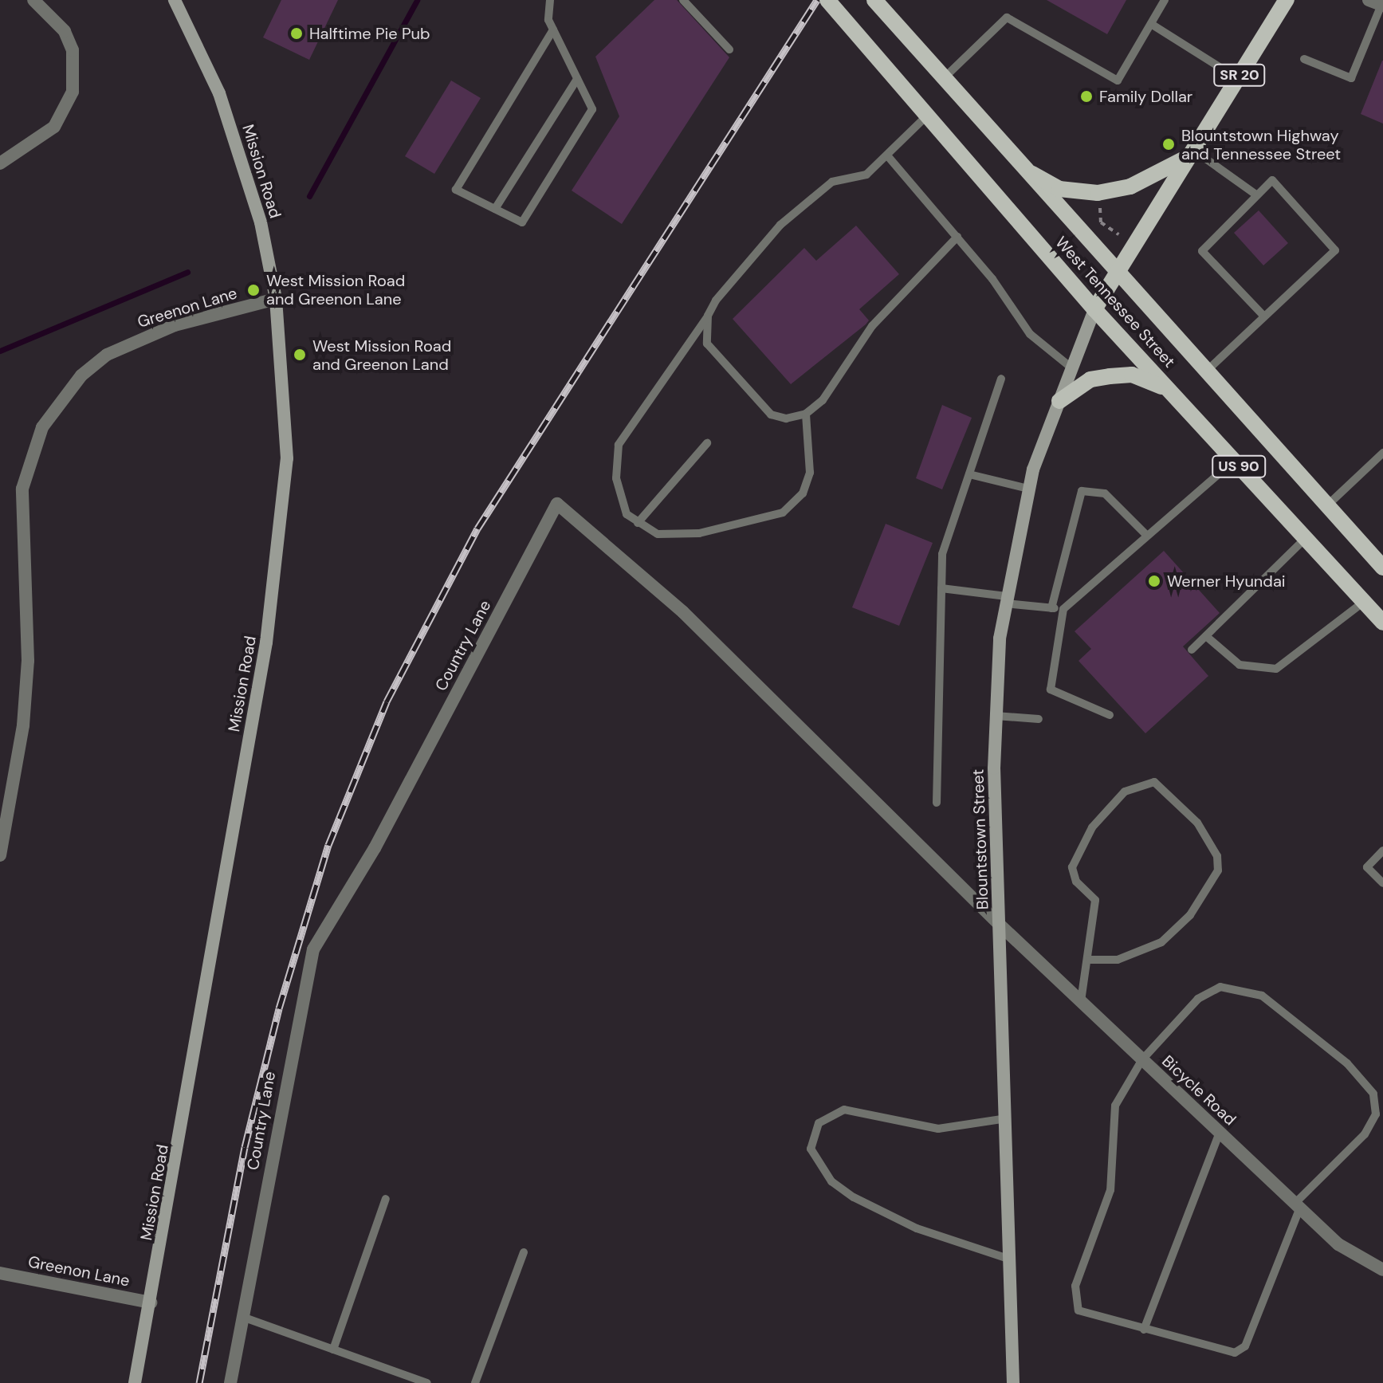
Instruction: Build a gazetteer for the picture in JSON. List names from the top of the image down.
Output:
{
  "streets": {
    "main road": [
      "SR 20",
      "Mission Road",
      "West Tennessee Street",
      "US 90",
      "Blountstown Street"
    ],
    "street": ["Greenon Lane", "Country Lane", "Bicycle Road"]
  },
  "crossings": [
    ["SR 20", "West Tennessee Street"],
    ["SR 20", "Blountstown Street"],
    ["Mission Road", "Greenon Lane"],
    ["West Tennessee Street", "Blountstown Street"],
    ["Country Lane", "Blountstown Street"],
    ["Country Lane", "Bicycle Road"],
    ["Blountstown Street", "Bicycle Road"]
  ],
  "places": [
    "Halftime Pie Pub",
    "Family Dollar",
    "Blountstown Highway and Tennessee Street",
    "West Mission Road and Greenon Lane",
    "West Mission Road and Greenon Land",
    "Werner Hyundai"
  ]
}
